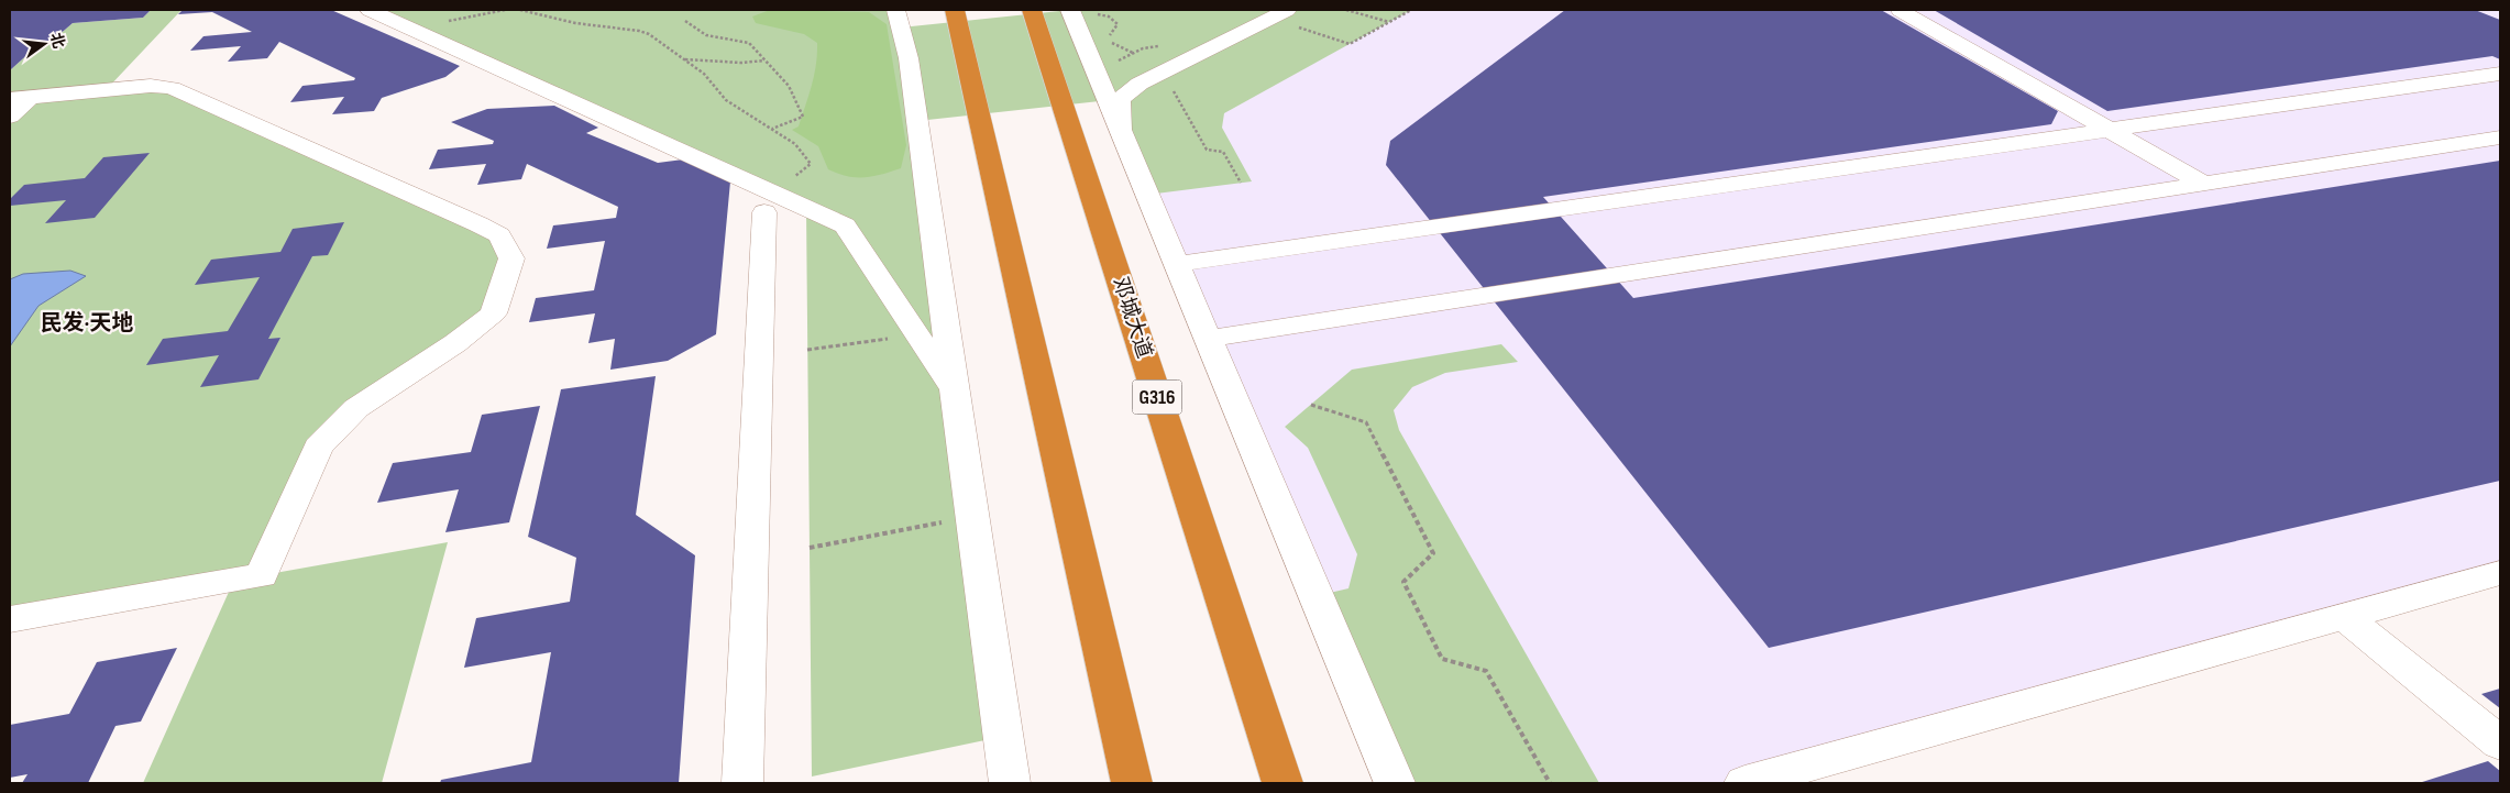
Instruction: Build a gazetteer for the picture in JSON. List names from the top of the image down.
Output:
{
  "streets": {
    "highway": ["邓城大道", "G316"]
  },
  "districts": ["民发·天地"],
  "north": "right"
}
